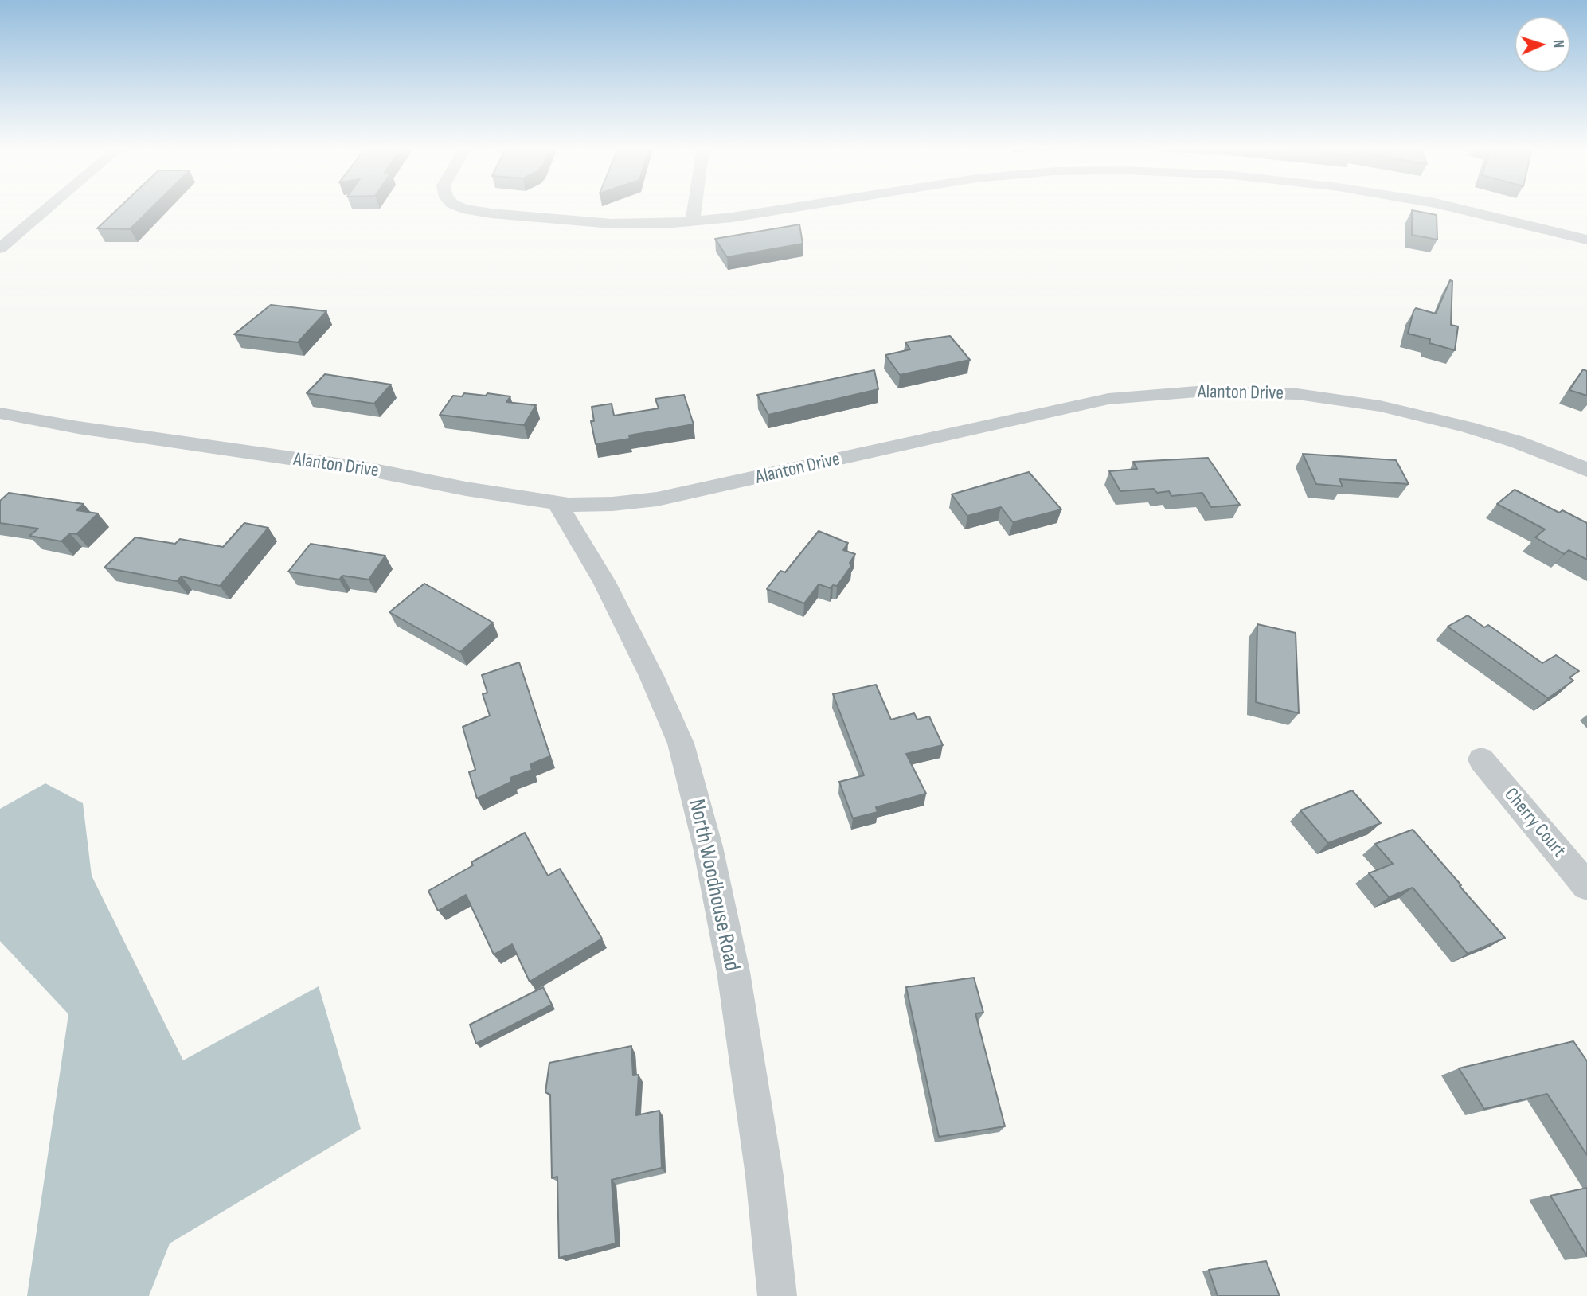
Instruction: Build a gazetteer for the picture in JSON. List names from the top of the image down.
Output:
{
  "streets": {
    "street": ["Alanton Drive", "Cherry Court", "North Woodhouse Road"]
  },
  "crossings": [
    ["Alanton Drive", "North Woodhouse Road"]
  ],
  "north": "right"
}
